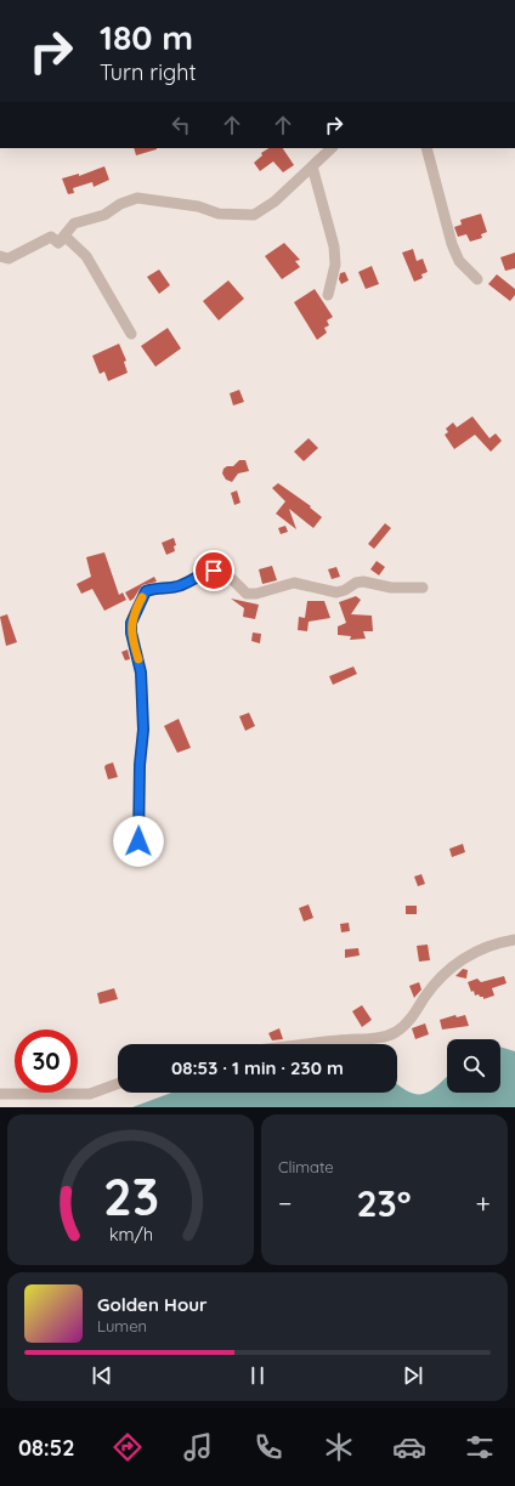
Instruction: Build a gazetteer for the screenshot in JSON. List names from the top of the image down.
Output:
{
  "page": {
    "turn": ["180 m", "Turn right"],
    "limit": "30",
    "trip": "08:53 · 1 min · 230 m",
    "tile": "Climate",
    "heat": ["−", "23°", "+"],
    "song": ["Golden Hour", "Lumen"],
    "tabs": "08:52",
    "gauge": ["23", "km/h"]
  }
}
